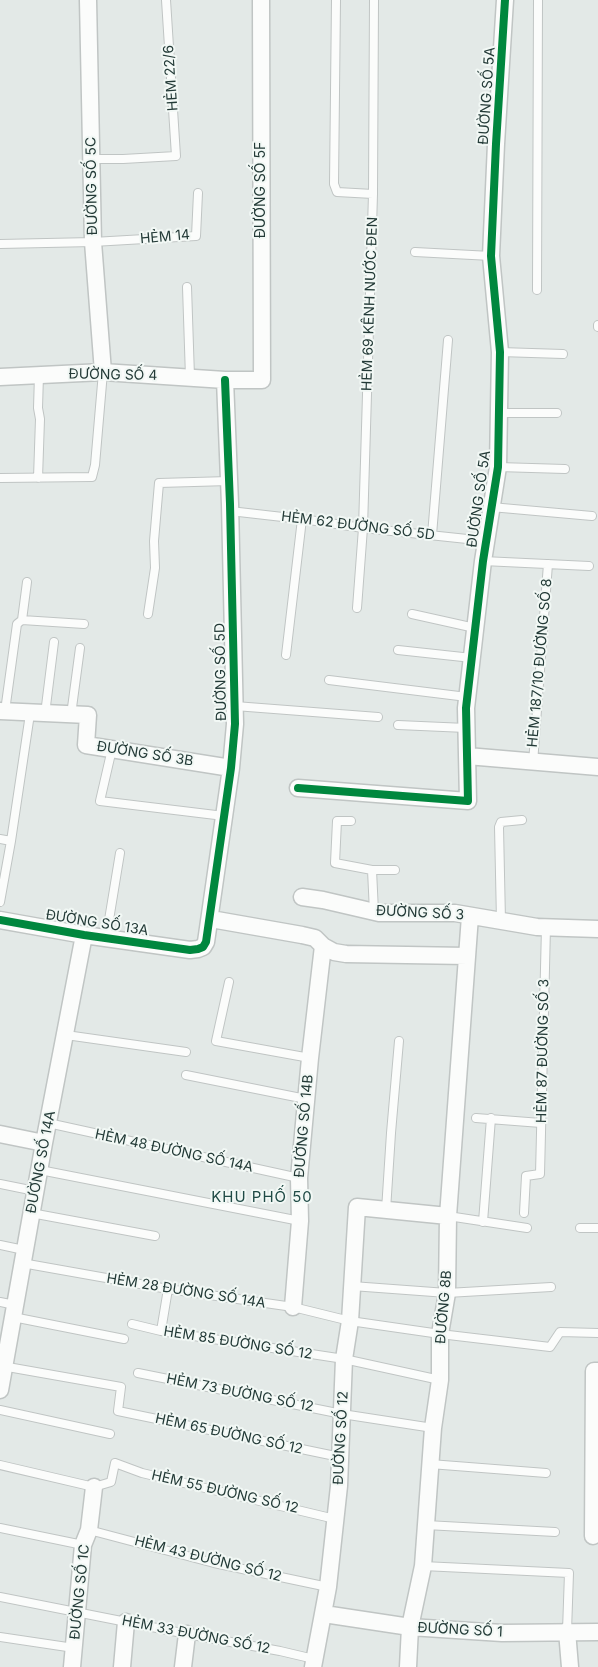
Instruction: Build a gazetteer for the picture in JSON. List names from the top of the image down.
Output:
{
  "streets": {
    "street": [
      "ĐƯỜNG SỐ 5A",
      "ĐƯỜNG SỐ 5C",
      "ĐƯỜNG SỐ 5F",
      "ĐƯỜNG SỐ 4",
      "ĐƯỜNG SỐ 5D",
      "ĐƯỜNG SỐ 3B",
      "ĐƯỜNG SỐ 3",
      "ĐƯỜNG SỐ 13A",
      "ĐƯỜNG SỐ 14B",
      "ĐƯỜNG SỐ 14A",
      "ĐƯỜNG 8B",
      "ĐƯỜNG SỐ 12",
      "ĐƯỜNG SỐ 1C",
      "ĐƯỜNG SỐ 1"
    ],
    "lane": [
      "HẺM 22/6",
      "HẺM 14",
      "HẺM 69 KÊNH NƯỚC ĐEN",
      "HẺM 62 ĐƯỜNG SỐ 5D",
      "HẺM 187/10 ĐƯỜNG SỐ 8",
      "HẺM 87 ĐƯỜNG SỐ 3",
      "HẺM 48 ĐƯỜNG SỐ 14A",
      "HẺM 28 ĐƯỜNG SỐ 14A",
      "HẺM 85 ĐƯỜNG SỐ 12",
      "HẺM 73 ĐƯỜNG SỐ 12",
      "HẺM 65 ĐƯỜNG SỐ 12",
      "HẺM 55 ĐƯỜNG SỐ 12",
      "HẺM 43 ĐƯỜNG SỐ 12",
      "HẺM 33 ĐƯỜNG SỐ 12"
    ]
  },
  "crossings": [
    ["HẺM 22/6", "ĐƯỜNG SỐ 5C"],
    ["ĐƯỜNG SỐ 5A", "HẺM 62 ĐƯỜNG SỐ 5D"],
    ["ĐƯỜNG SỐ 5C", "HẺM 14"],
    ["ĐƯỜNG SỐ 5C", "ĐƯỜNG SỐ 4"],
    ["ĐƯỜNG SỐ 5F", "ĐƯỜNG SỐ 4"],
    ["ĐƯỜNG SỐ 5F", "ĐƯỜNG SỐ 5D"],
    ["HẺM 69 KÊNH NƯỚC ĐEN", "HẺM 62 ĐƯỜNG SỐ 5D"],
    ["ĐƯỜNG SỐ 4", "ĐƯỜNG SỐ 5D"],
    ["HẺM 62 ĐƯỜNG SỐ 5D", "ĐƯỜNG SỐ 5D"],
    ["ĐƯỜNG SỐ 5D", "ĐƯỜNG SỐ 3B"],
    ["ĐƯỜNG SỐ 5D", "ĐƯỜNG SỐ 13A"],
    ["ĐƯỜNG SỐ 3", "HẺM 87 ĐƯỜNG SỐ 3"],
    ["ĐƯỜNG SỐ 3", "ĐƯỜNG 8B"],
    ["ĐƯỜNG SỐ 13A", "ĐƯỜNG SỐ 14A"],
    ["ĐƯỜNG SỐ 14B", "HẺM 48 ĐƯỜNG SỐ 14A"],
    ["ĐƯỜNG SỐ 14B", "HẺM 28 ĐƯỜNG SỐ 14A"],
    ["HẺM 48 ĐƯỜNG SỐ 14A", "ĐƯỜNG SỐ 14A"],
    ["ĐƯỜNG SỐ 14A", "HẺM 28 ĐƯỜNG SỐ 14A"],
    ["ĐƯỜNG SỐ 14A", "HẺM 65 ĐƯỜNG SỐ 12"],
    ["HẺM 28 ĐƯỜNG SỐ 14A", "ĐƯỜNG 8B"],
    ["HẺM 28 ĐƯỜNG SỐ 14A", "ĐƯỜNG SỐ 12"],
    ["ĐƯỜNG 8B", "HẺM 85 ĐƯỜNG SỐ 12"],
    ["ĐƯỜNG 8B", "HẺM 73 ĐƯỜNG SỐ 12"],
    ["ĐƯỜNG 8B", "ĐƯỜNG SỐ 1"],
    ["HẺM 85 ĐƯỜNG SỐ 12", "ĐƯỜNG SỐ 12"],
    ["HẺM 73 ĐƯỜNG SỐ 12", "ĐƯỜNG SỐ 12"],
    ["HẺM 65 ĐƯỜNG SỐ 12", "ĐƯỜNG SỐ 12"],
    ["ĐƯỜNG SỐ 12", "HẺM 55 ĐƯỜNG SỐ 12"],
    ["ĐƯỜNG SỐ 12", "HẺM 43 ĐƯỜNG SỐ 12"],
    ["ĐƯỜNG SỐ 12", "ĐƯỜNG SỐ 1"],
    ["ĐƯỜNG SỐ 12", "HẺM 33 ĐƯỜNG SỐ 12"],
    ["HẺM 55 ĐƯỜNG SỐ 12", "ĐƯỜNG SỐ 1C"],
    ["HẺM 43 ĐƯỜNG SỐ 12", "ĐƯỜNG SỐ 1C"],
    ["ĐƯỜNG SỐ 1C", "HẺM 33 ĐƯỜNG SỐ 12"]
  ],
  "districts": ["KHU PHỐ 50"]
}
